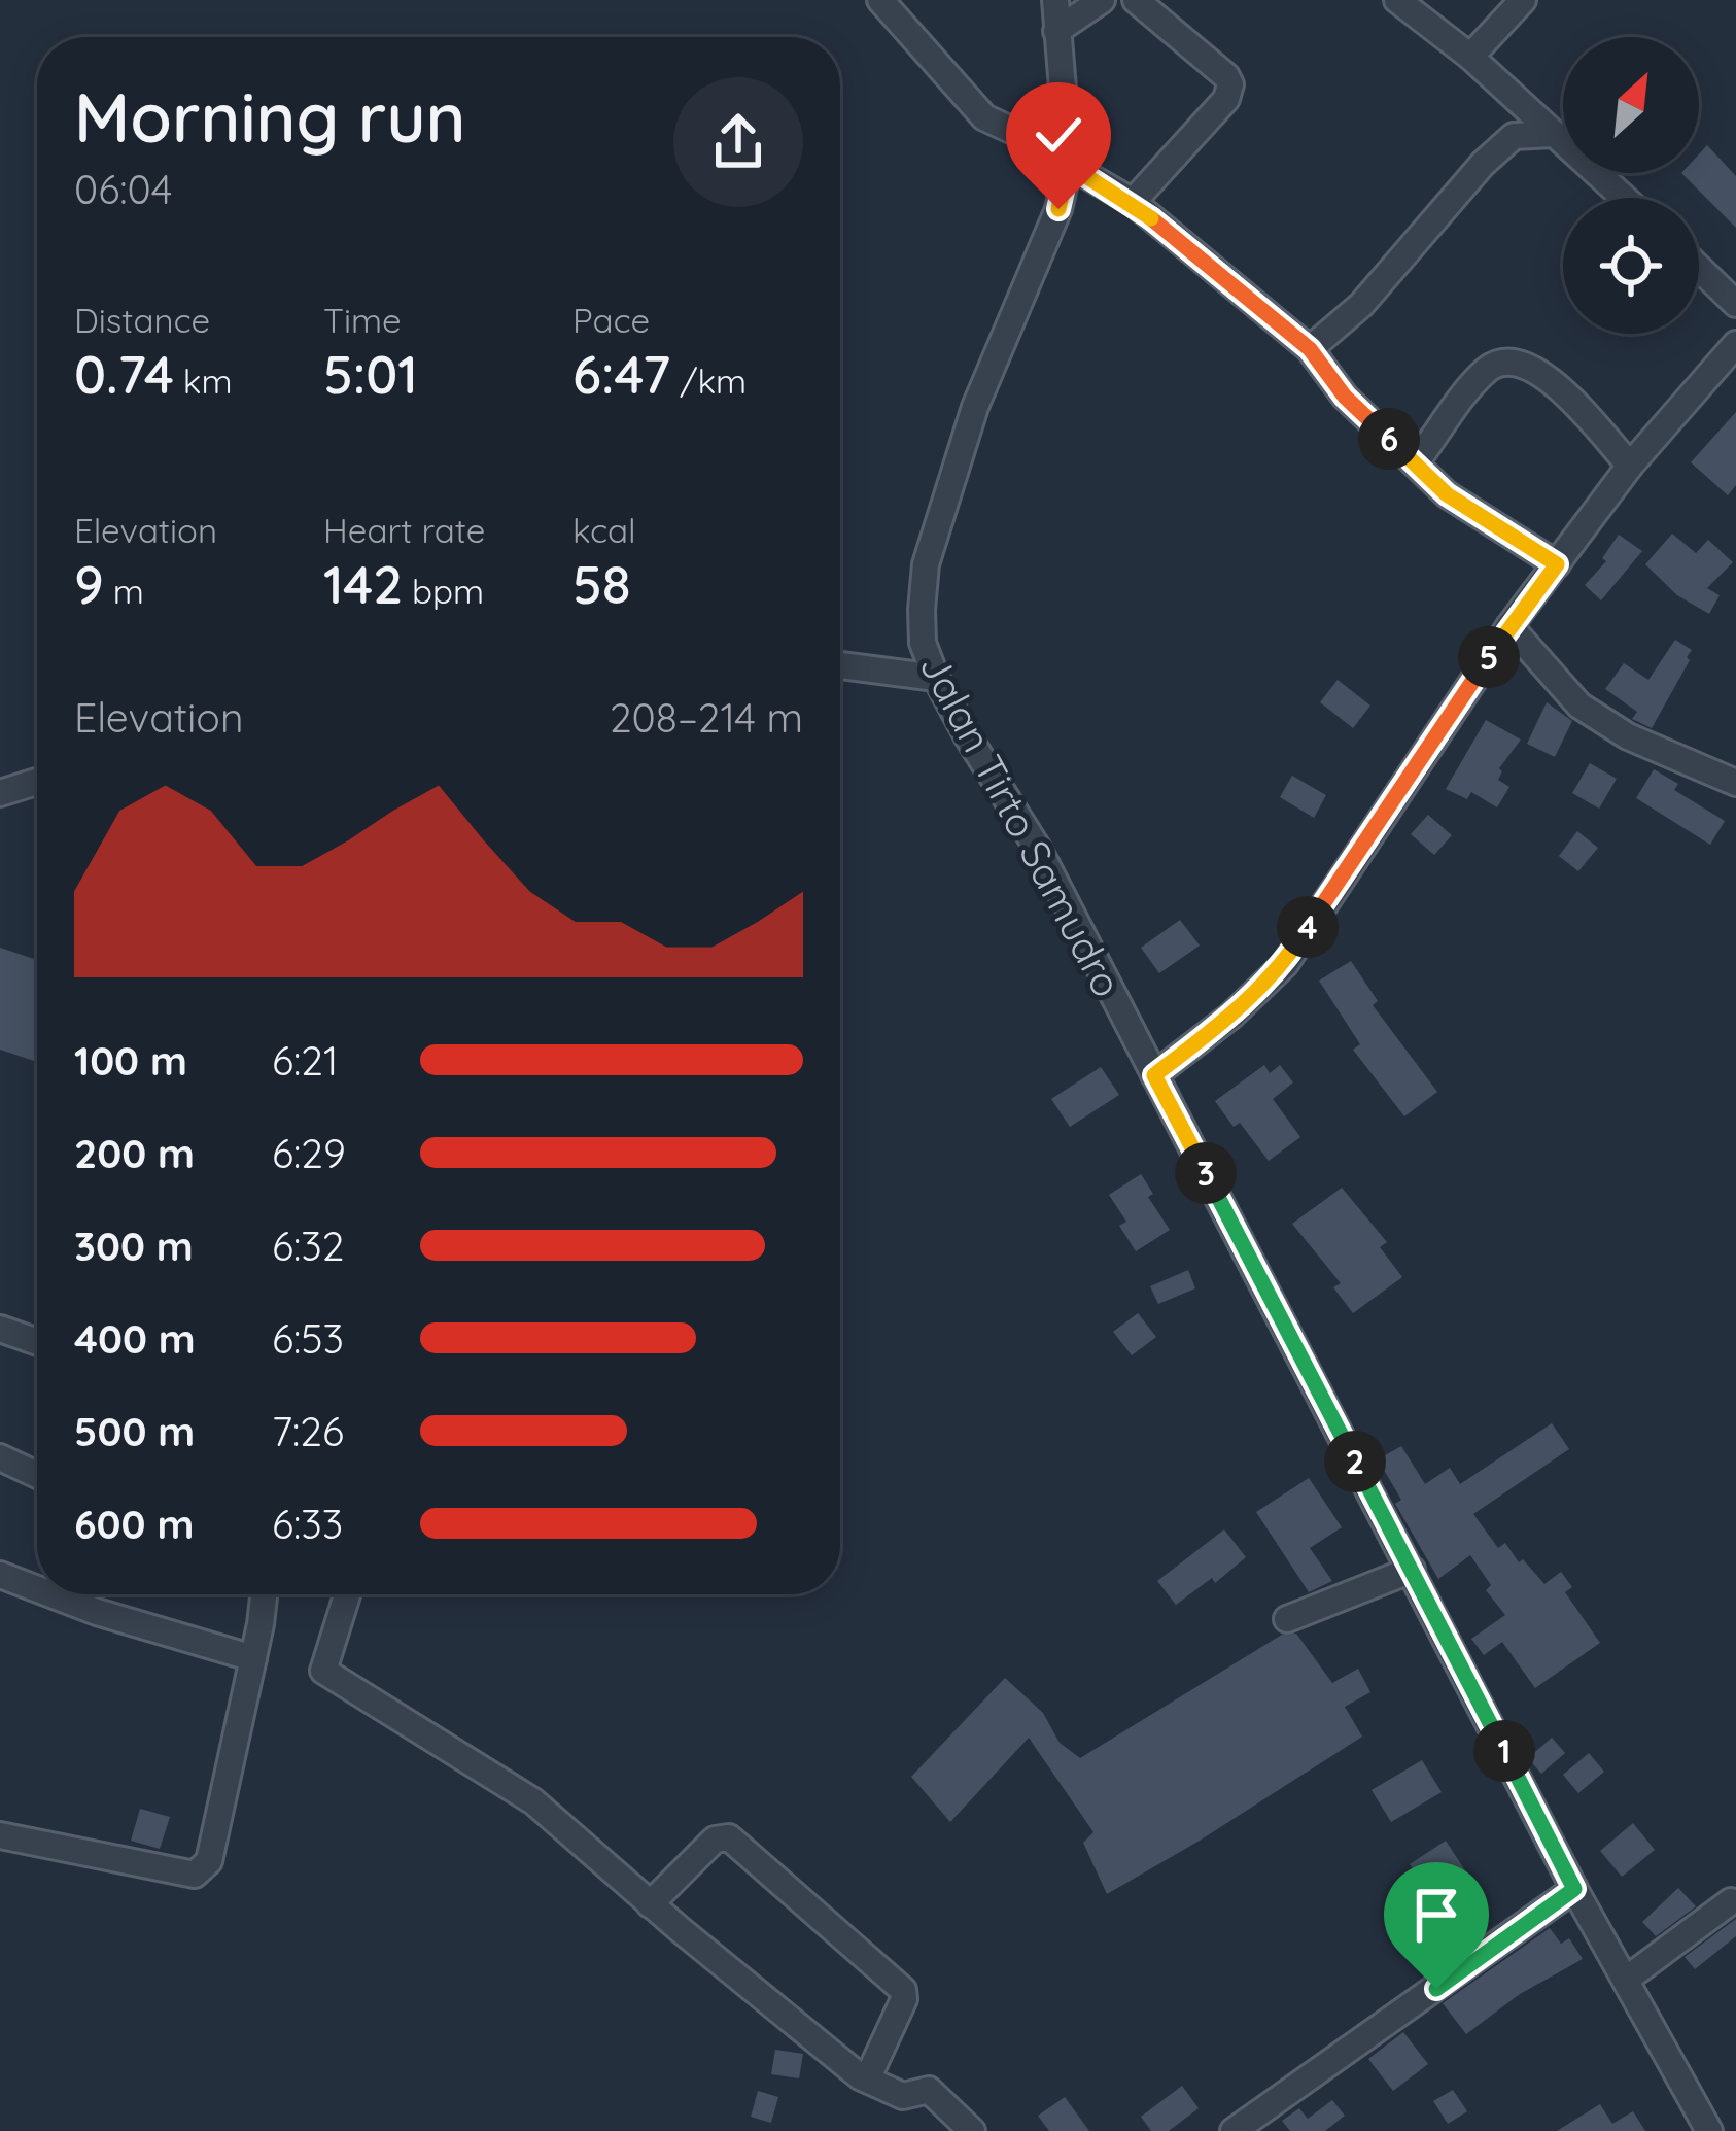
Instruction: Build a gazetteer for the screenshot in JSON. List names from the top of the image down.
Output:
{
  "streets": {
    "street": ["Jalan Tirto Samudro"]
  },
  "north": "top right",
  "page": {
    "heading": ["Morning run", "06:04"],
    "stats": [
      ["Distance", "0.74 km"],
      ["Time", "5:01"],
      ["Pace", "6:47 /km"],
      ["Elevation", "9 m"],
      ["Heart rate", "142 bpm"],
      ["kcal", "58"]
    ],
    "pins": [
      "6",
      "5",
      "4",
      "3",
      "2",
      "1"
    ],
    "chart": ["Elevation", "208–214 m"],
    "list": [
      {
        "name": "100 m",
        "note": "6:21"
      },
      {
        "name": "200 m",
        "note": "6:29"
      },
      {
        "name": "300 m",
        "note": "6:32"
      },
      {
        "name": "400 m",
        "note": "6:53"
      },
      {
        "name": "500 m",
        "note": "7:26"
      },
      {
        "name": "600 m",
        "note": "6:33"
      }
    ]
  }
}
